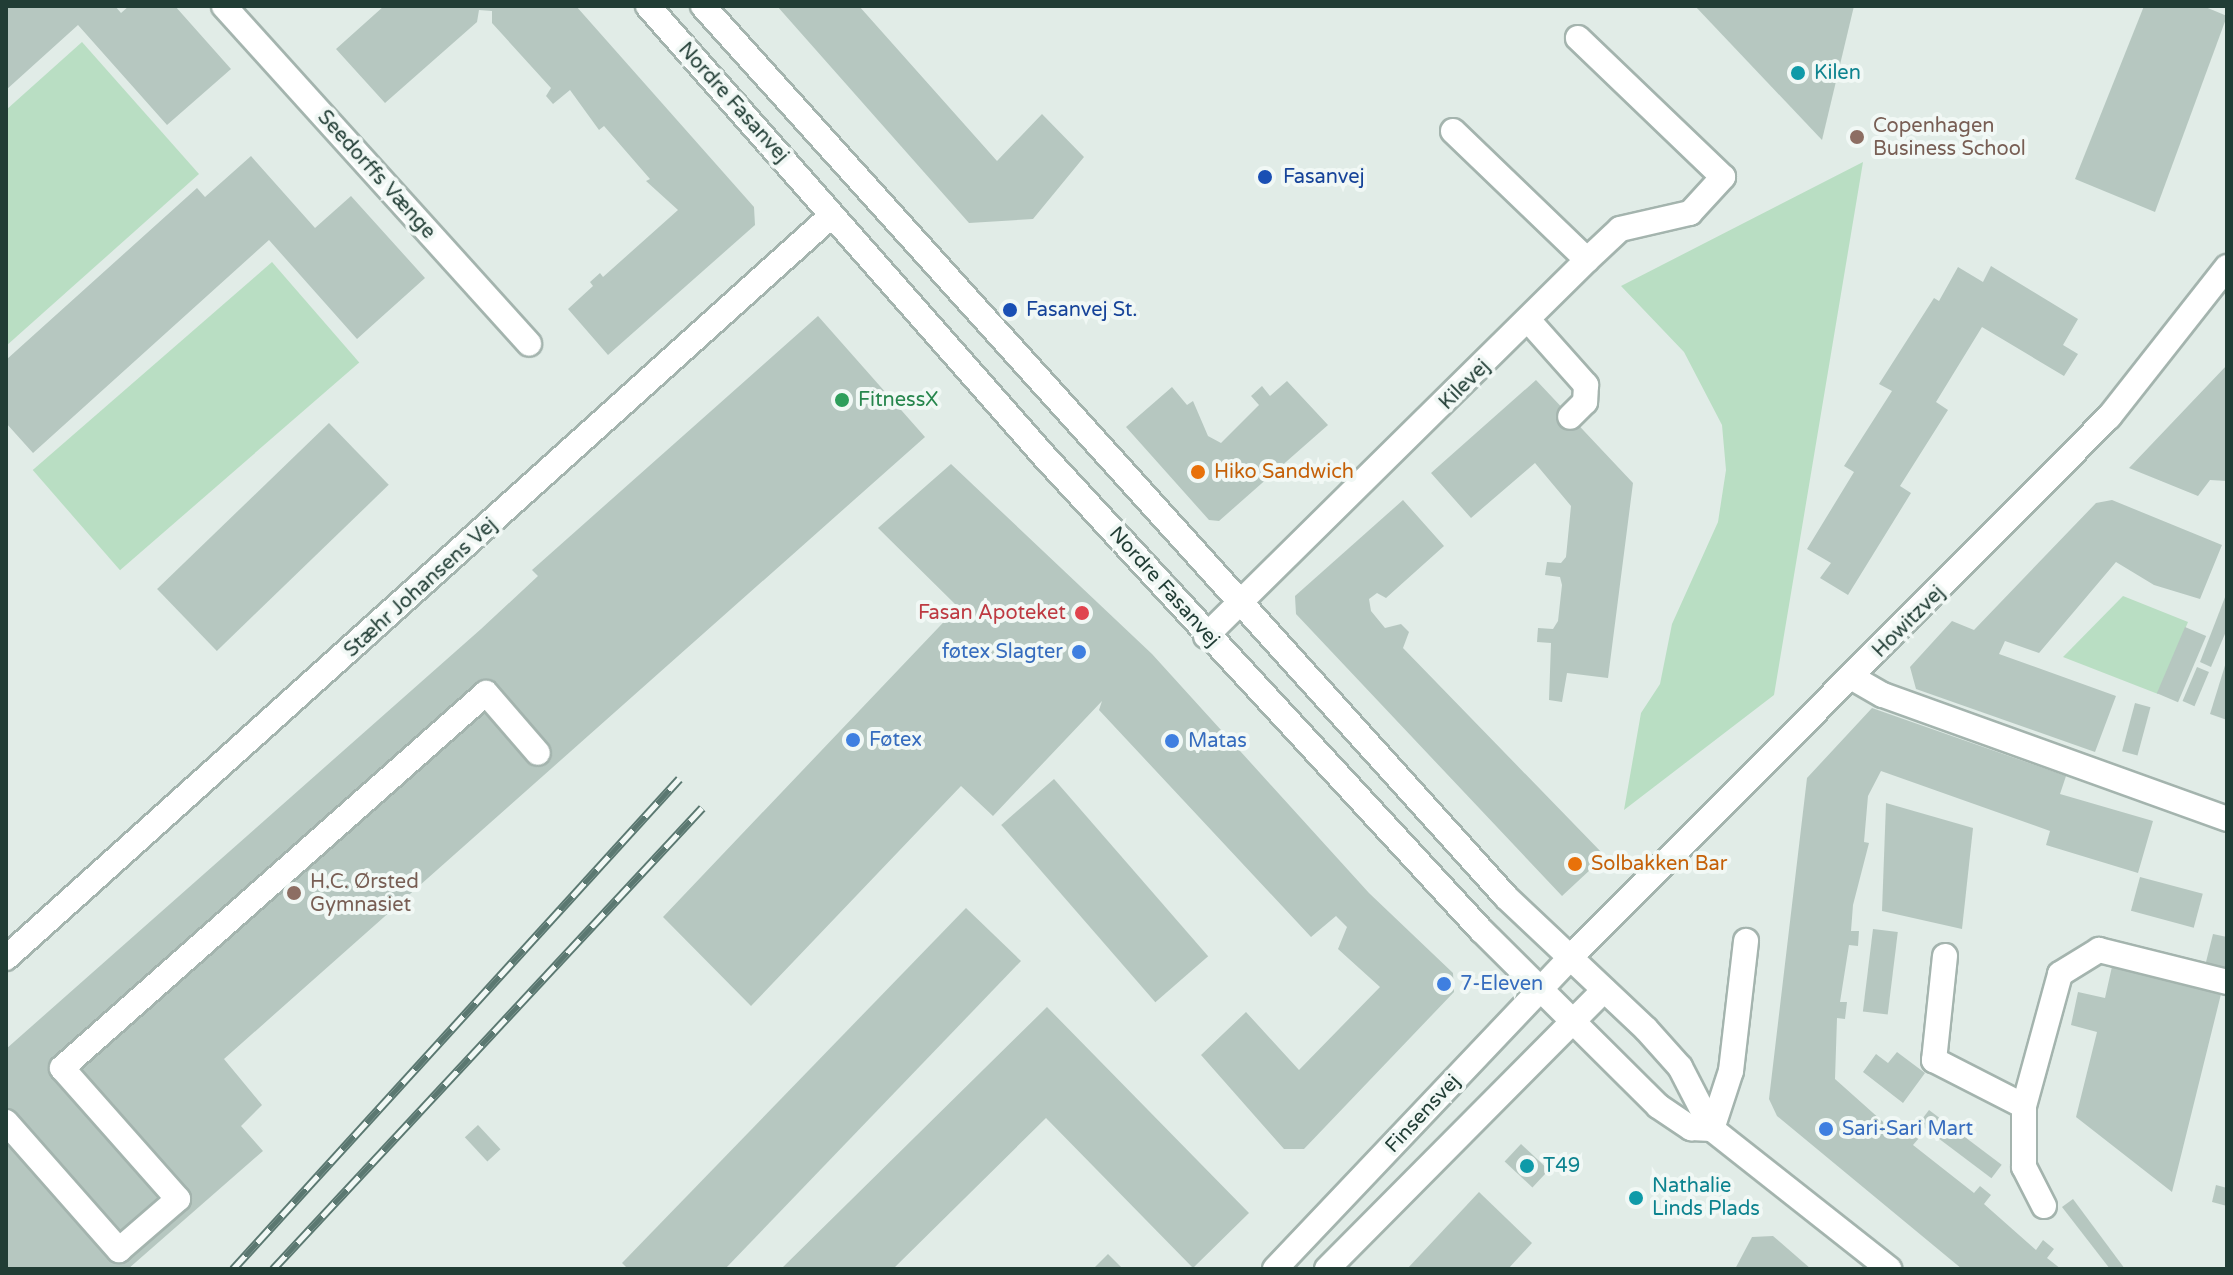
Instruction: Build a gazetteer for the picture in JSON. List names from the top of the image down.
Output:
{
  "streets": {
    "street": [
      "Nordre Fasanvej",
      "Seedorffs Vænge",
      "Kilevej",
      "Stæhr Johansens Vej",
      "Howitzvej",
      "Finsensvej"
    ]
  },
  "crossings": [
    ["Nordre Fasanvej", "Kilevej"],
    ["Nordre Fasanvej", "Stæhr Johansens Vej"],
    ["Nordre Fasanvej", "Howitzvej"],
    ["Nordre Fasanvej", "Finsensvej"],
    ["Howitzvej", "Finsensvej"]
  ],
  "places": [
    "Kilen",
    "Copenhagen Business School",
    "Fasanvej",
    "Fasanvej St.",
    "FitnessX",
    "Hiko Sandwich",
    "Fasan Apoteket",
    "føtex Slagter",
    "Føtex",
    "Matas",
    "Solbakken Bar",
    "H.C. Ørsted Gymnasiet",
    "7-Eleven",
    "Sari-Sari Mart",
    "T49",
    "Nathalie Linds Plads"
  ]
}
